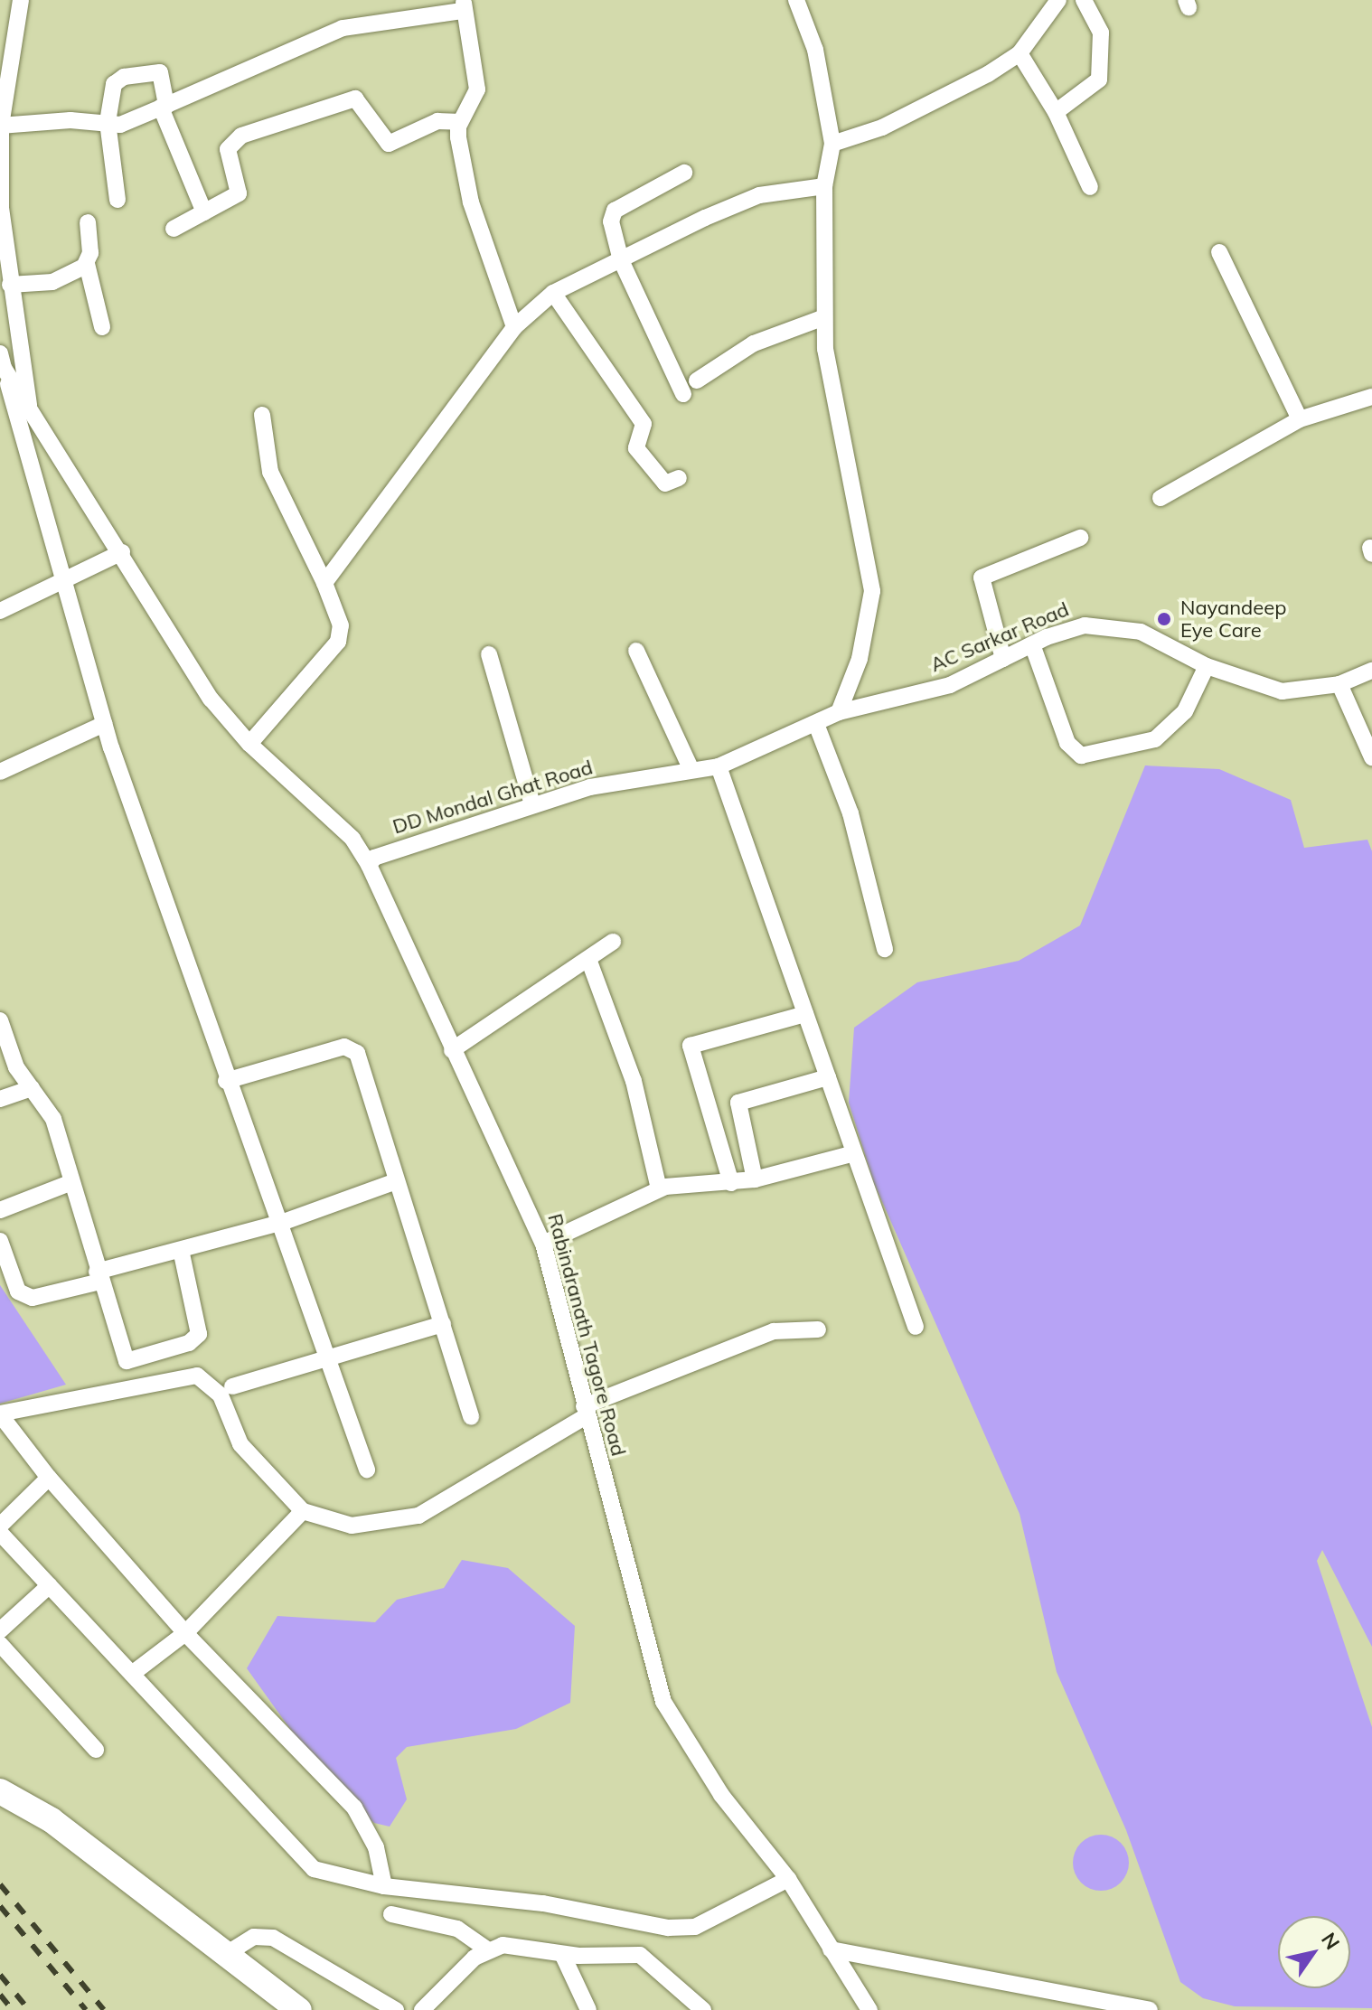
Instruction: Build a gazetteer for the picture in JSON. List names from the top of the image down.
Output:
{
  "streets": {
    "street": ["AC Sarkar Road", "DD Mondal Ghat Road", "Rabindranath Tagore Road"]
  },
  "crossings": [
    ["AC Sarkar Road", "DD Mondal Ghat Road"],
    ["DD Mondal Ghat Road", "Rabindranath Tagore Road"]
  ],
  "places": ["Nayandeep Eye Care"],
  "north": "top right"
}
